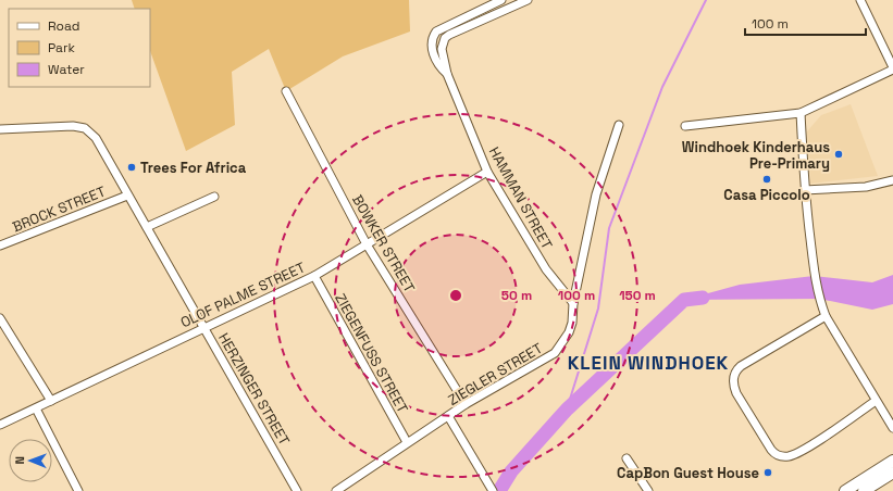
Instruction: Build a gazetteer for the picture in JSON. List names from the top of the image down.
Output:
{
  "streets": {
    "street": [
      "HAMMAN STREET",
      "BROCK STREET",
      "BOWKER STREET",
      "OLOF PALME STREET",
      "ZIEGENFUSS STREET",
      "ZIEGLER STREET",
      "HERZINGER STREET"
    ]
  },
  "crossings": [
    ["HAMMAN STREET", "OLOF PALME STREET"],
    ["HAMMAN STREET", "ZIEGLER STREET"],
    ["BROCK STREET", "HERZINGER STREET"],
    ["BOWKER STREET", "OLOF PALME STREET"],
    ["BOWKER STREET", "ZIEGLER STREET"],
    ["OLOF PALME STREET", "ZIEGENFUSS STREET"],
    ["OLOF PALME STREET", "HERZINGER STREET"],
    ["ZIEGENFUSS STREET", "ZIEGLER STREET"]
  ],
  "districts": ["KLEIN WINDHOEK"],
  "places": [
    "Windhoek Kinderhaus Pre-Primary",
    "Trees For Africa",
    "Casa Piccolo",
    "CapBon Guest House"
  ],
  "legend": ["Road", "Park", "Water"],
  "scale_bar": "100 m",
  "north": "left",
  "rings": ["50 m", "100 m", "150 m"]
}
